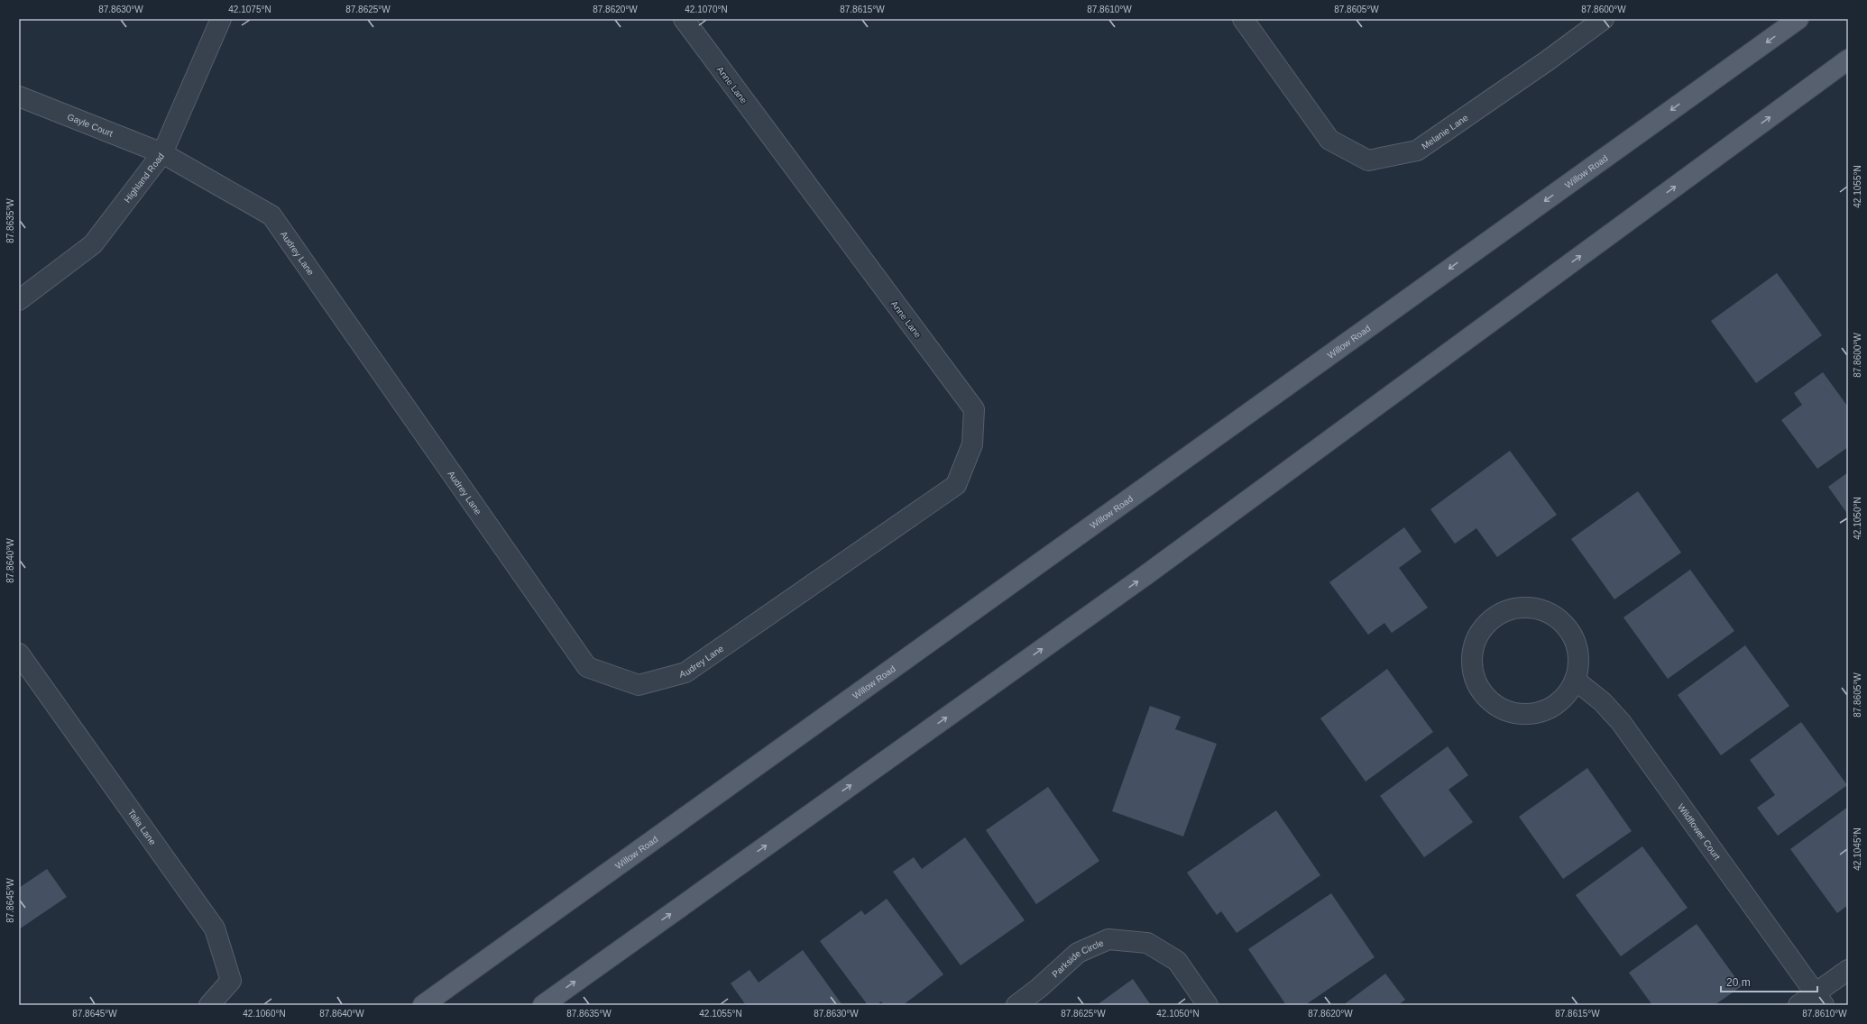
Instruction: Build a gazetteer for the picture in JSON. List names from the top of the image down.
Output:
{
  "streets": {
    "main road": ["Willow Road"],
    "street": [
      "Anne Lane",
      "Gayle Court",
      "Melanie Lane",
      "Highland Road",
      "Audrey Lane",
      "Talia Lane",
      "Wildflower Court",
      "Parkside Circle"
    ]
  },
  "crossings": [
    ["Anne Lane", "Audrey Lane"],
    ["Gayle Court", "Highland Road"],
    ["Gayle Court", "Audrey Lane"],
    ["Highland Road", "Audrey Lane"]
  ],
  "scale_bar": "20 m",
  "coordinates": [
    "87.8630°W",
    "42.1075°N",
    "87.8625°W",
    "87.8620°W",
    "42.1070°N",
    "87.8615°W",
    "87.8610°W",
    "87.8605°W",
    "87.8600°W",
    "42.1055°N",
    "87.8635°W",
    "42.1050°N",
    "87.8640°W",
    "42.1045°N",
    "87.8645°W",
    "42.1060°N"
  ]
}
